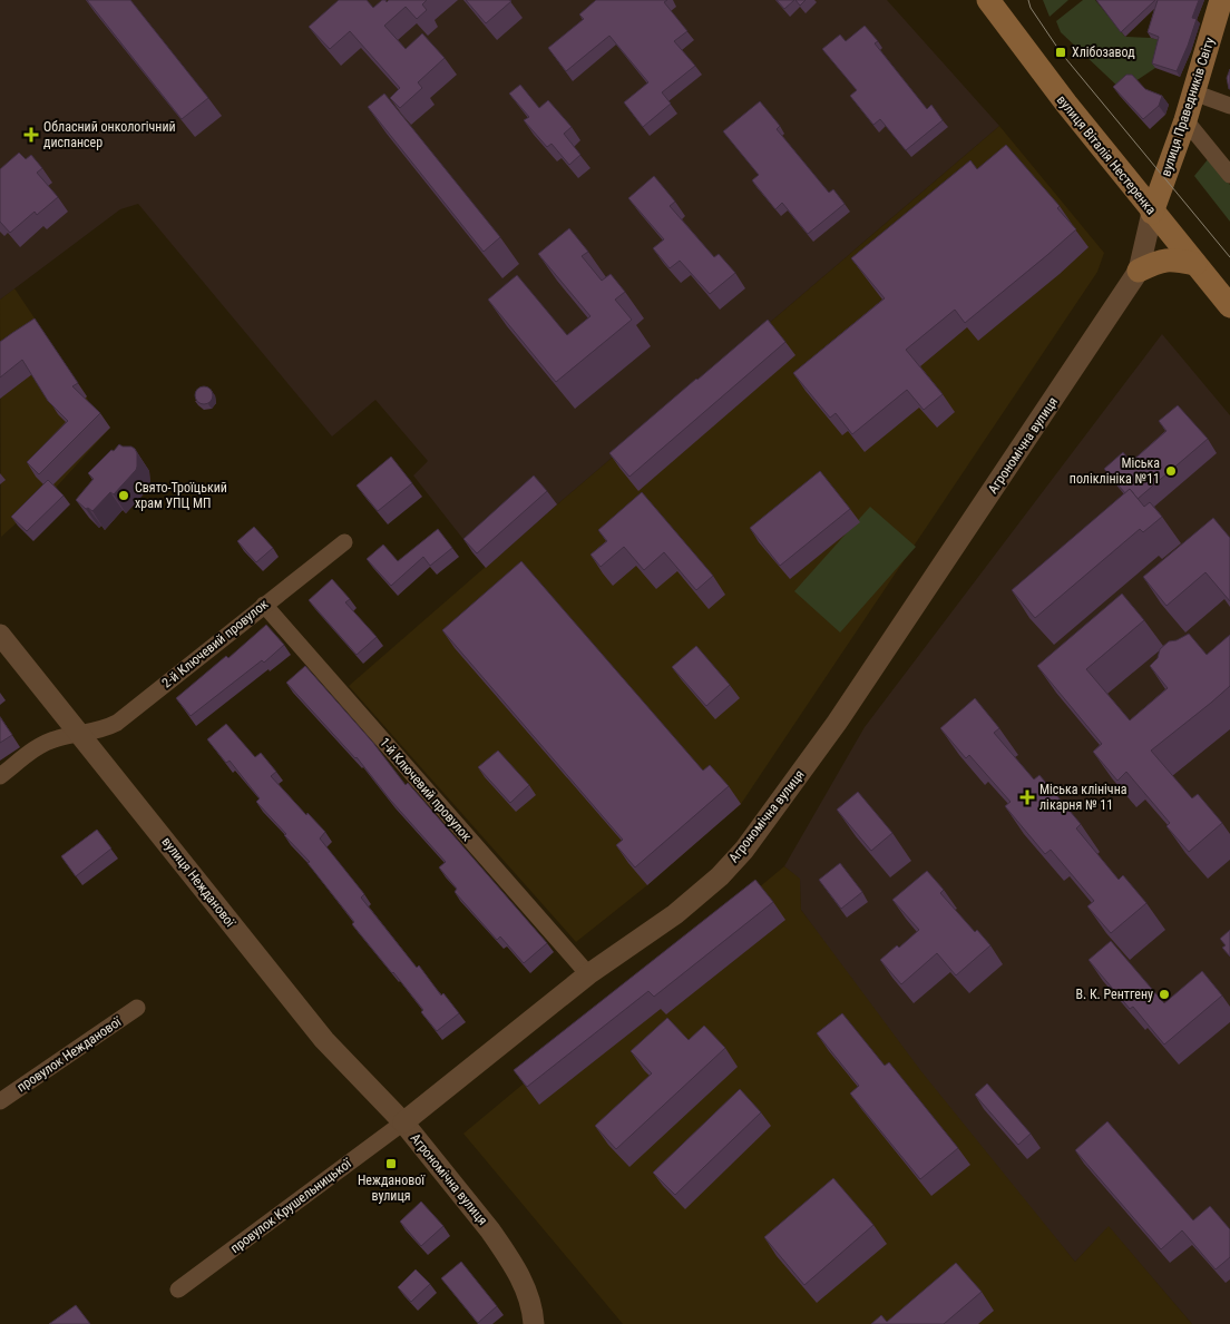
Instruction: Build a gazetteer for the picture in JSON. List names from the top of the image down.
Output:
{
  "streets": {
    "main road": ["вулиця Праведників Світу", "вулиця Віталія Нестеренка"],
    "street": [
      "Агрономічна вулиця",
      "2-й Ключевий провулок",
      "1-й Ключевий провулок",
      "вулиця Нежданової",
      "провулок Нежданової",
      "провулок Крушельницької"
    ]
  },
  "crossings": [
    ["вулиця Праведників Світу", "вулиця Віталія Нестеренка"],
    ["вулиця Праведників Світу", "Агрономічна вулиця"],
    ["вулиця Віталія Нестеренка", "Агрономічна вулиця"],
    ["Агрономічна вулиця", "1-й Ключевий провулок"],
    ["Агрономічна вулиця", "вулиця Нежданової"],
    ["Агрономічна вулиця", "провулок Крушельницької"],
    ["2-й Ключевий провулок", "1-й Ключевий провулок"],
    ["2-й Ключевий провулок", "вулиця Нежданової"],
    ["вулиця Нежданової", "провулок Крушельницької"]
  ],
  "places": {
    "transit": ["Хлібозавод", "Нежданової вулиця"],
    "health": ["Обласний онкологічний диспансер", "Міська клінічна лікарня № 11"],
    "other": ["Міська поліклініка №11", "Свято-Троїцький храм УПЦ МП", "В. К. Рентгену"]
  }
}
